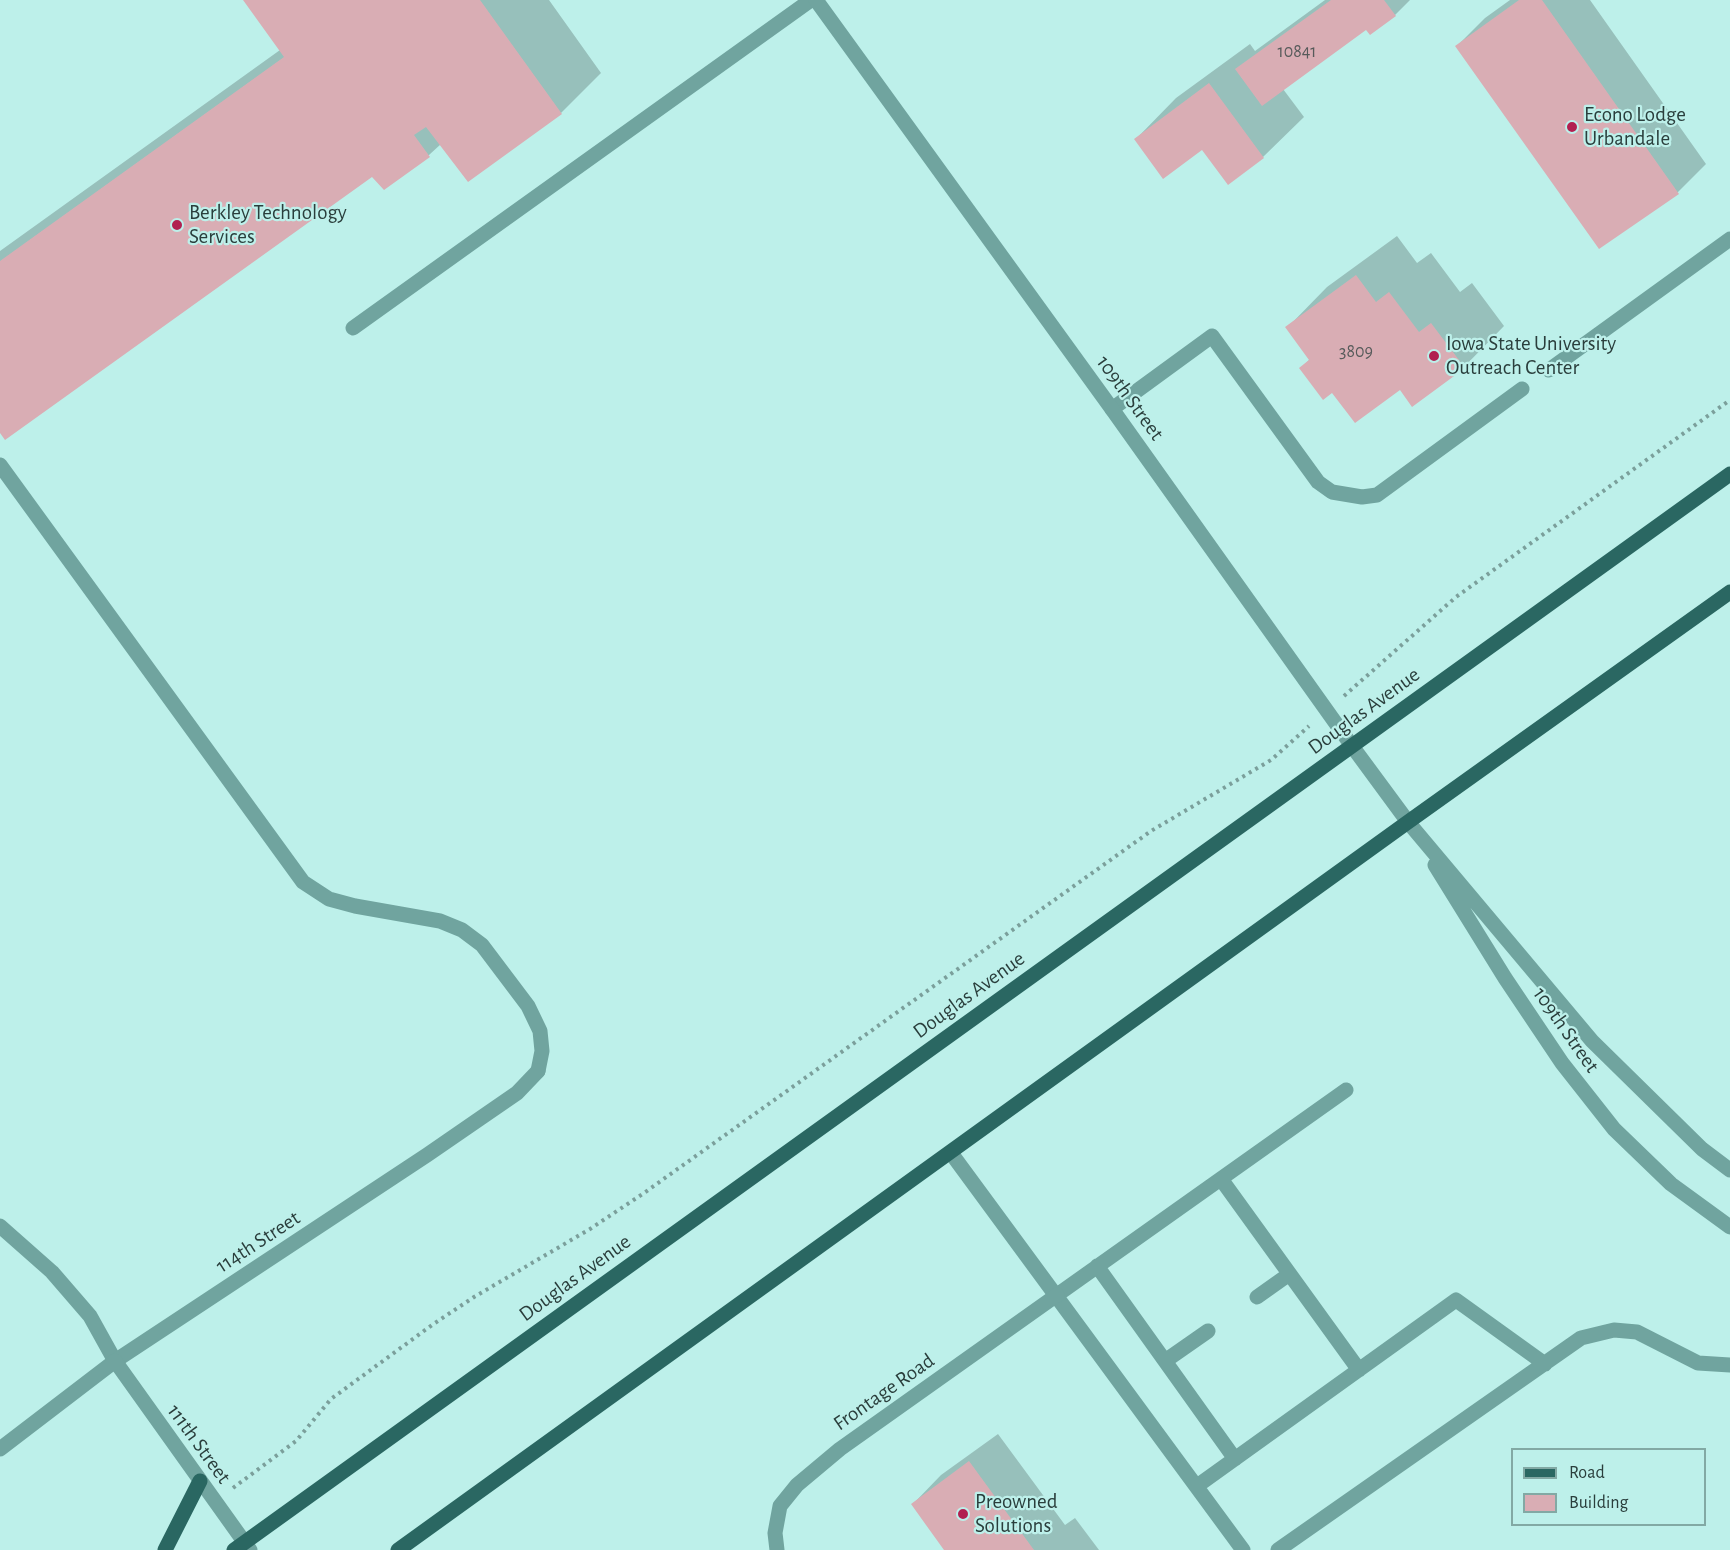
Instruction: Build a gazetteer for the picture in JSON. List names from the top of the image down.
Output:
{
  "streets": {
    "main road": ["Douglas Avenue"],
    "street": [
      "109th Street",
      "114th Street",
      "Frontage Road",
      "111th Street"
    ]
  },
  "crossings": [
    ["109th Street", "Douglas Avenue"],
    ["Douglas Avenue", "111th Street"],
    ["114th Street", "111th Street"]
  ],
  "places": [
    "Econo Lodge Urbandale",
    "Berkley Technology Services",
    "Iowa State University Outreach Center",
    "Preowned Solutions"
  ],
  "house_numbers": ["10841", "3809"],
  "legend": ["Road", "Building"]
}
